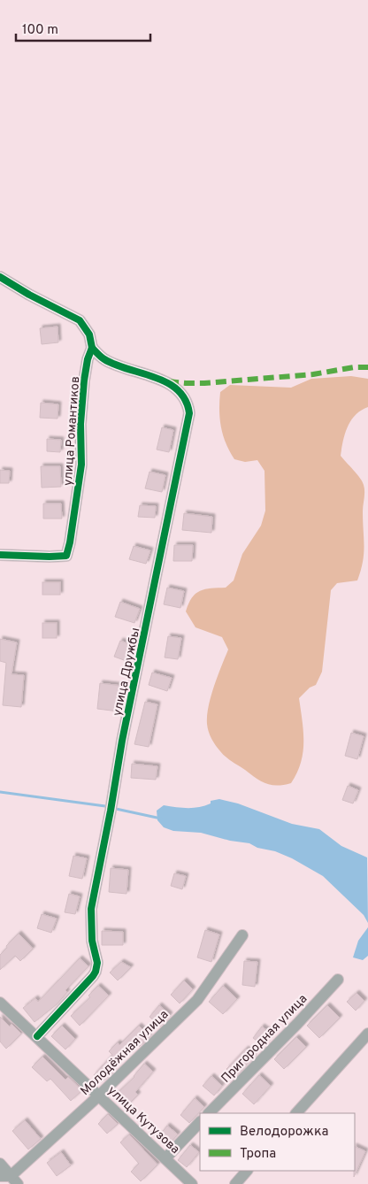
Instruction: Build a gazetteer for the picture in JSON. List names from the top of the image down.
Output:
{
  "streets": {
    "street": [
      "улица Романтиков",
      "улица Дружбы",
      "Пригородная улица",
      "Молодёжная улица",
      "улица Кутузова"
    ]
  },
  "crossings": [
    ["улица Романтиков", "улица Дружбы"],
    ["улица Дружбы", "улица Кутузова"],
    ["Молодёжная улица", "улица Кутузова"]
  ],
  "legend": ["Велодорожка", "Тропа"],
  "scale_bar": "100 m"
}
